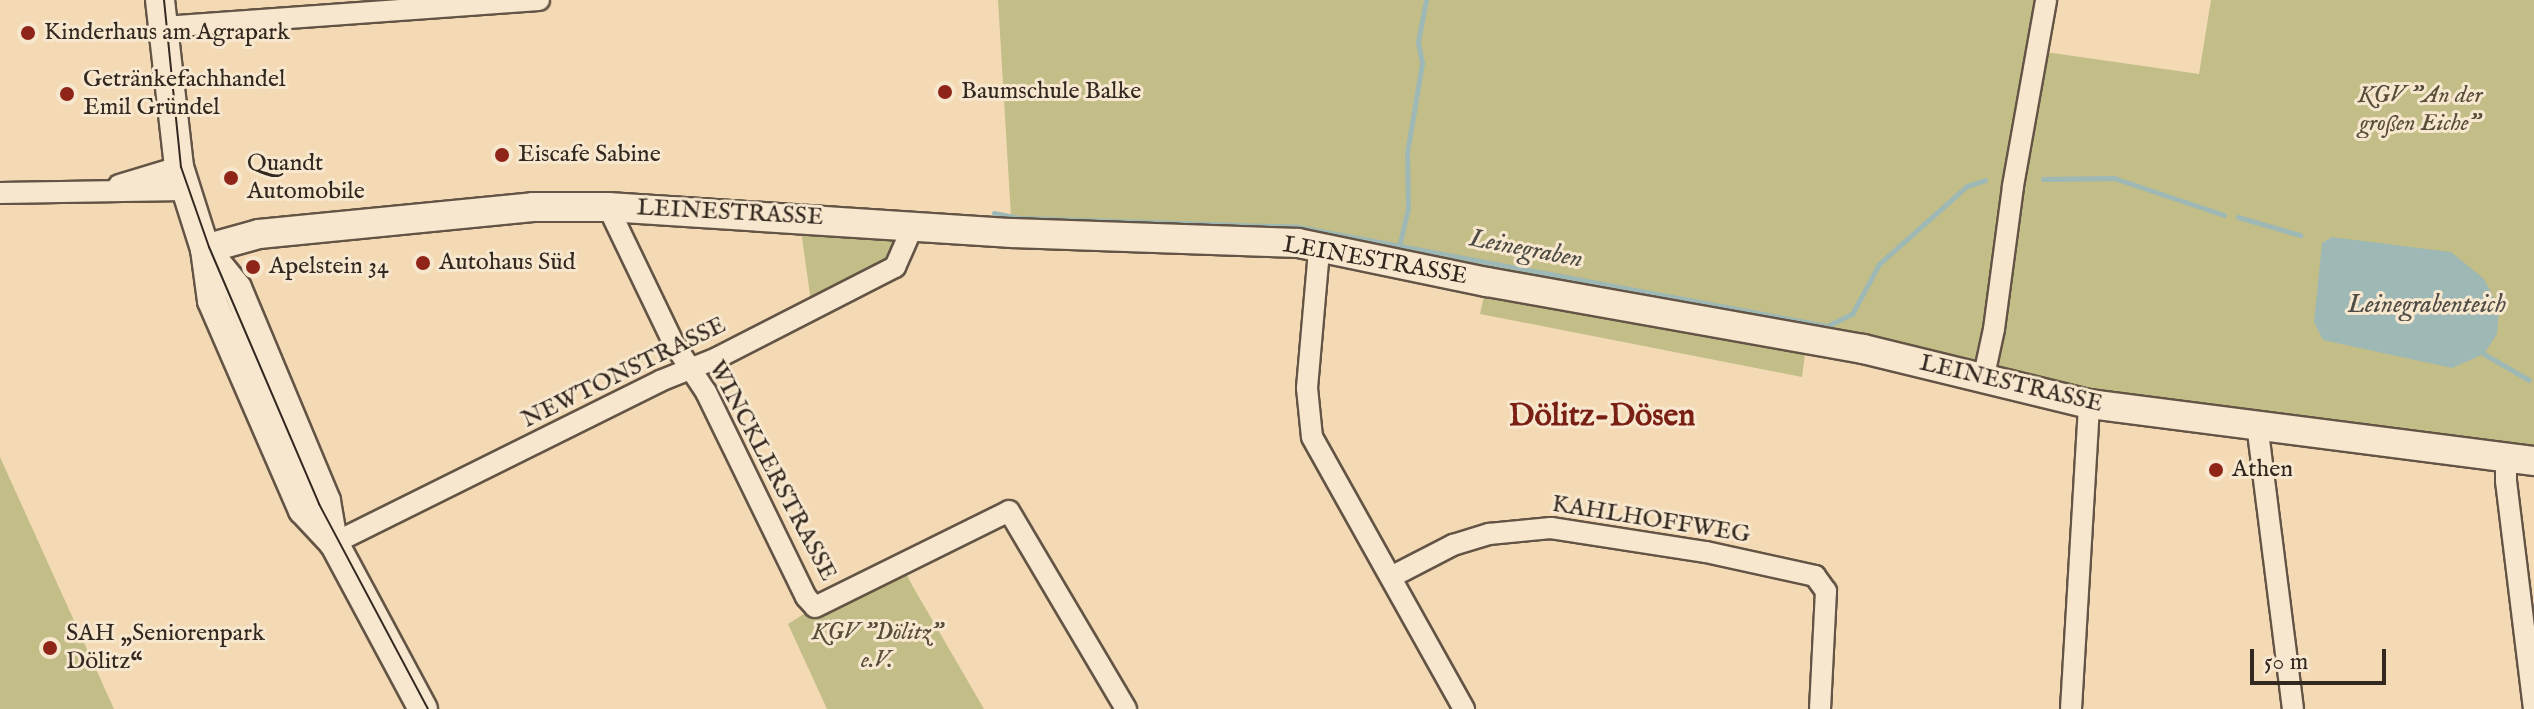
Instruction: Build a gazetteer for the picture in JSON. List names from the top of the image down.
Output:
{
  "streets": {
    "main road": ["LEINESTRASSE"],
    "street": ["NEWTONSTRASSE", "WINCKLERSTRASSE", "KAHLHOFFWEG"]
  },
  "crossings": [
    ["LEINESTRASSE", "NEWTONSTRASSE"],
    ["LEINESTRASSE", "WINCKLERSTRASSE"],
    ["NEWTONSTRASSE", "WINCKLERSTRASSE"]
  ],
  "districts": ["Dölitz-Dösen"],
  "water": ["Leinegraben", "Leinegrabenteich"],
  "parks": ["KGV \"An der großen Eiche\"", "KGV \"Dölitz\" e.V."],
  "places": [
    "Kinderhaus am Agrapark",
    "Baumschule Balke",
    "Getränkefachhandel Emil Gründel",
    "Eiscafe Sabine",
    "Quandt Automobile",
    "Autohaus Süd",
    "Apelstein 34",
    "Athen",
    "SAH „Seniorenpark Dölitz“"
  ],
  "scale_bar": "50 m"
}
